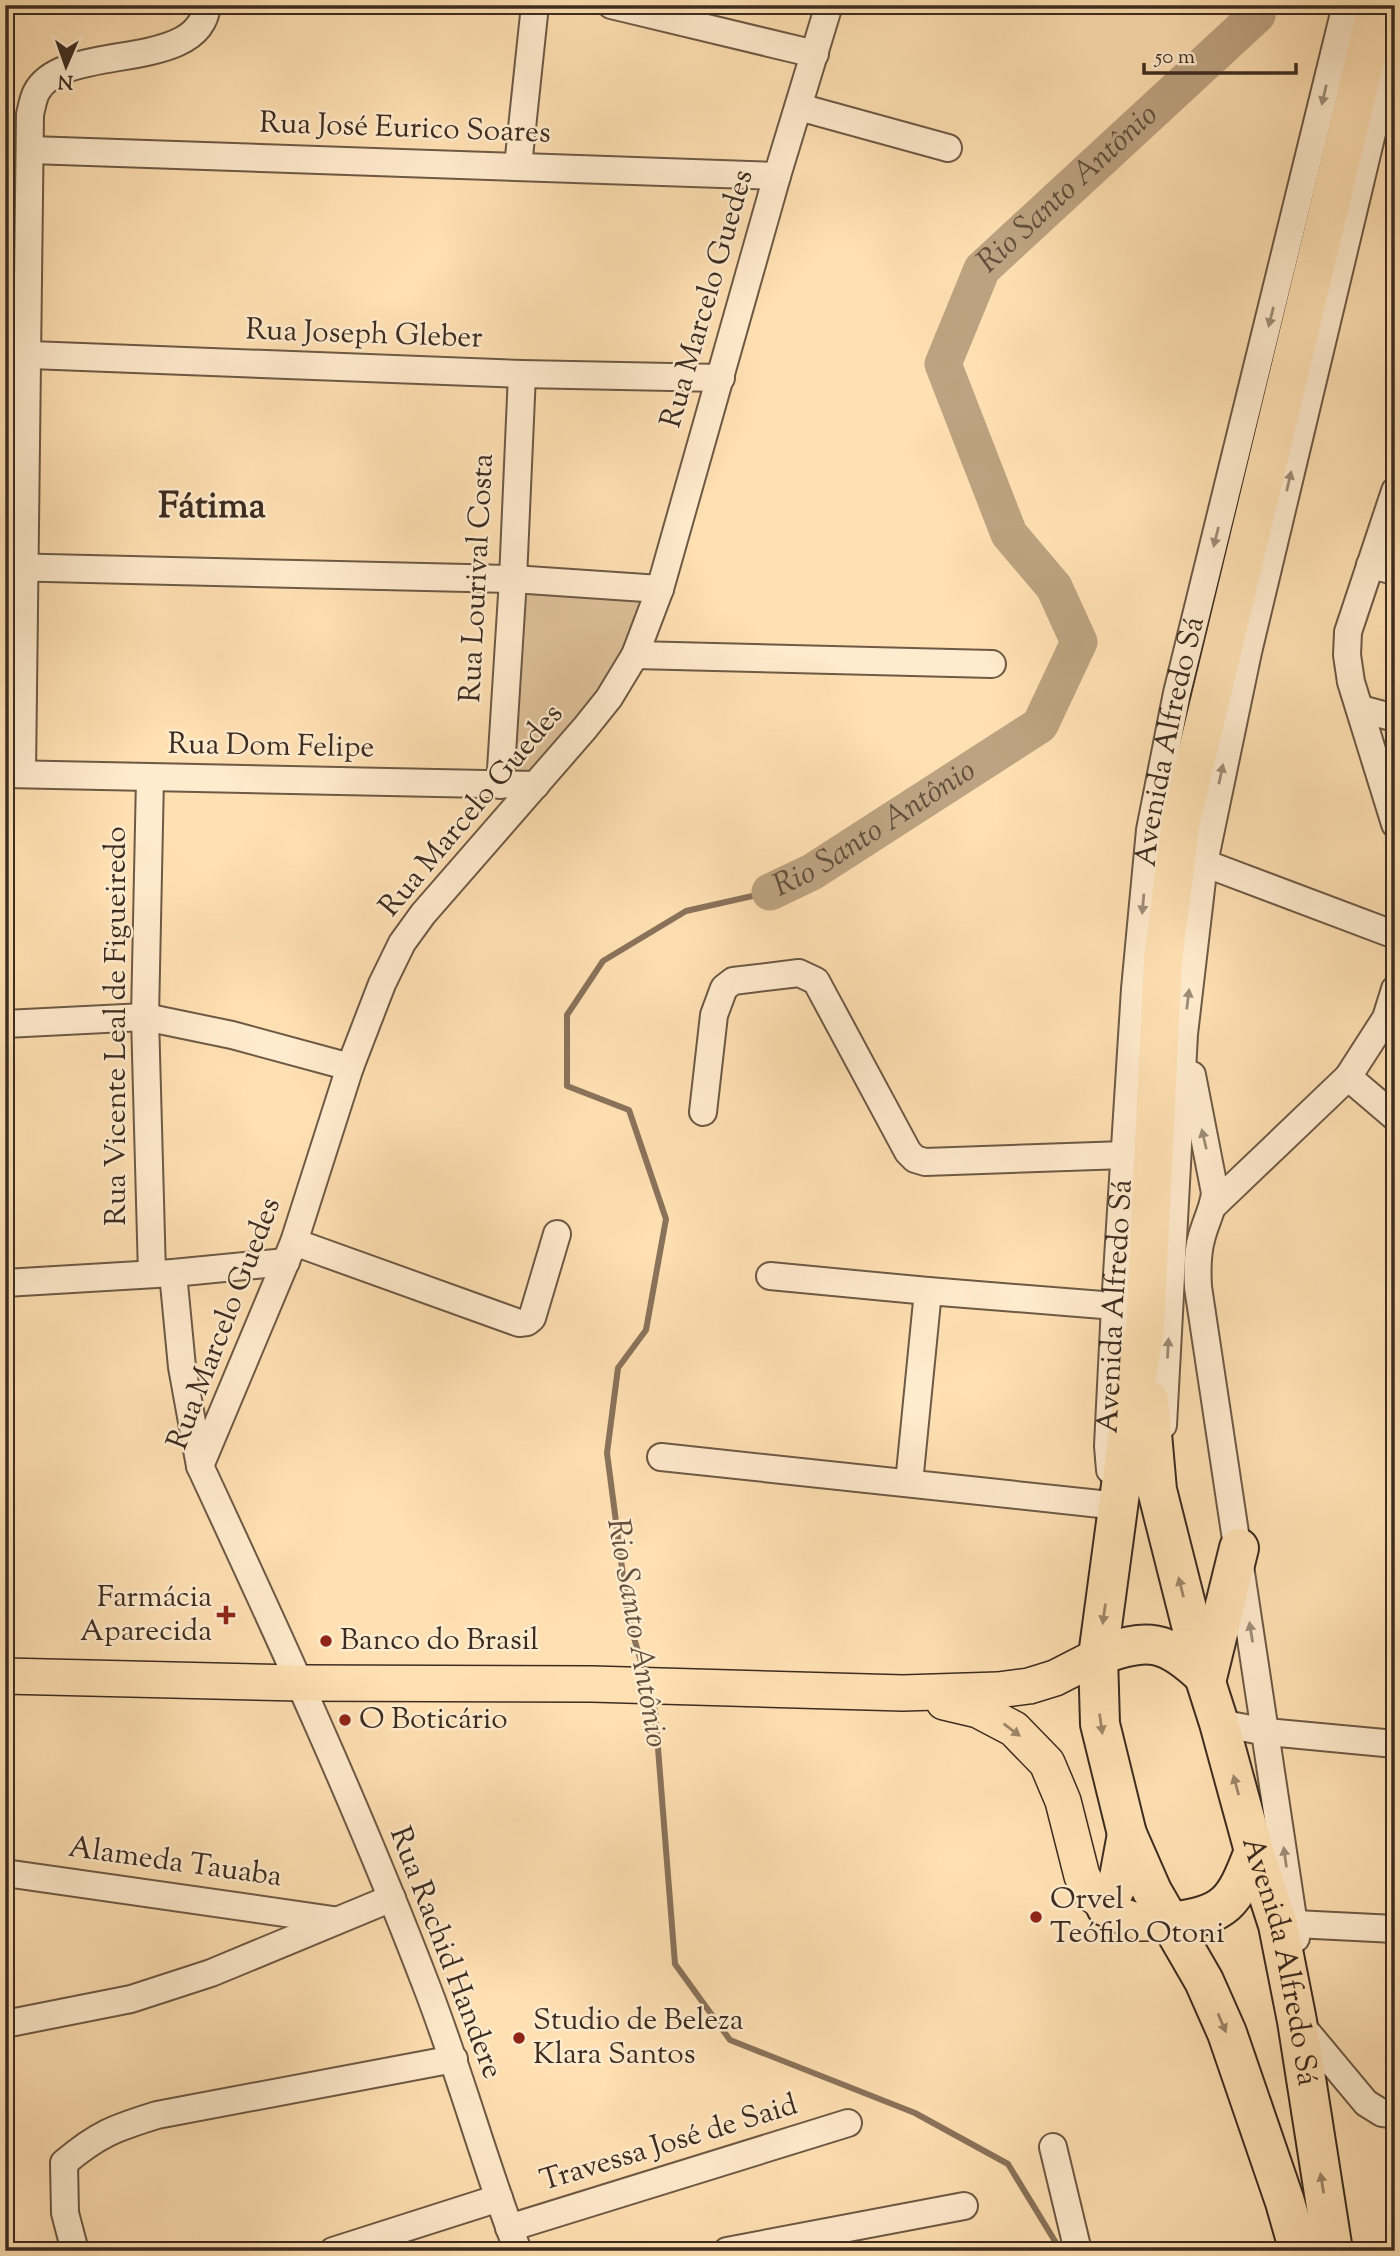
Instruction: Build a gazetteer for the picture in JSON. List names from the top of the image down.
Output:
{
  "streets": {
    "highway": ["Avenida Alfredo Sá"],
    "street": [
      "Rua José Eurico Soares",
      "Rua Marcelo Guedes",
      "Rua Joseph Gleber",
      "Rua Lourival Costa",
      "Rua Dom Felipe",
      "Rua Vicente Leal de Figueiredo",
      "Alameda Tauaba",
      "Rua Rachid Handere",
      "Travessa José de Said"
    ]
  },
  "crossings": [
    ["Rua José Eurico Soares", "Rua Marcelo Guedes"],
    ["Rua Marcelo Guedes", "Rua Joseph Gleber"],
    ["Rua Marcelo Guedes", "Rua Dom Felipe"],
    ["Rua Marcelo Guedes", "Rua Vicente Leal de Figueiredo"],
    ["Rua Marcelo Guedes", "Rua Rachid Handere"],
    ["Rua Joseph Gleber", "Rua Lourival Costa"],
    ["Rua Lourival Costa", "Rua Dom Felipe"],
    ["Rua Dom Felipe", "Rua Vicente Leal de Figueiredo"],
    ["Rua Rachid Handere", "Travessa José de Said"]
  ],
  "districts": ["Fátima"],
  "water": ["Rio Santo Antônio"],
  "places": {
    "health": ["Farmácia Aparecida"],
    "other": [
      "Banco do Brasil",
      "O Boticário",
      "Orvel Teófilo Otoni",
      "Studio de Beleza Klara Santos"
    ]
  },
  "scale_bar": "50 m",
  "north": "bottom"
}
